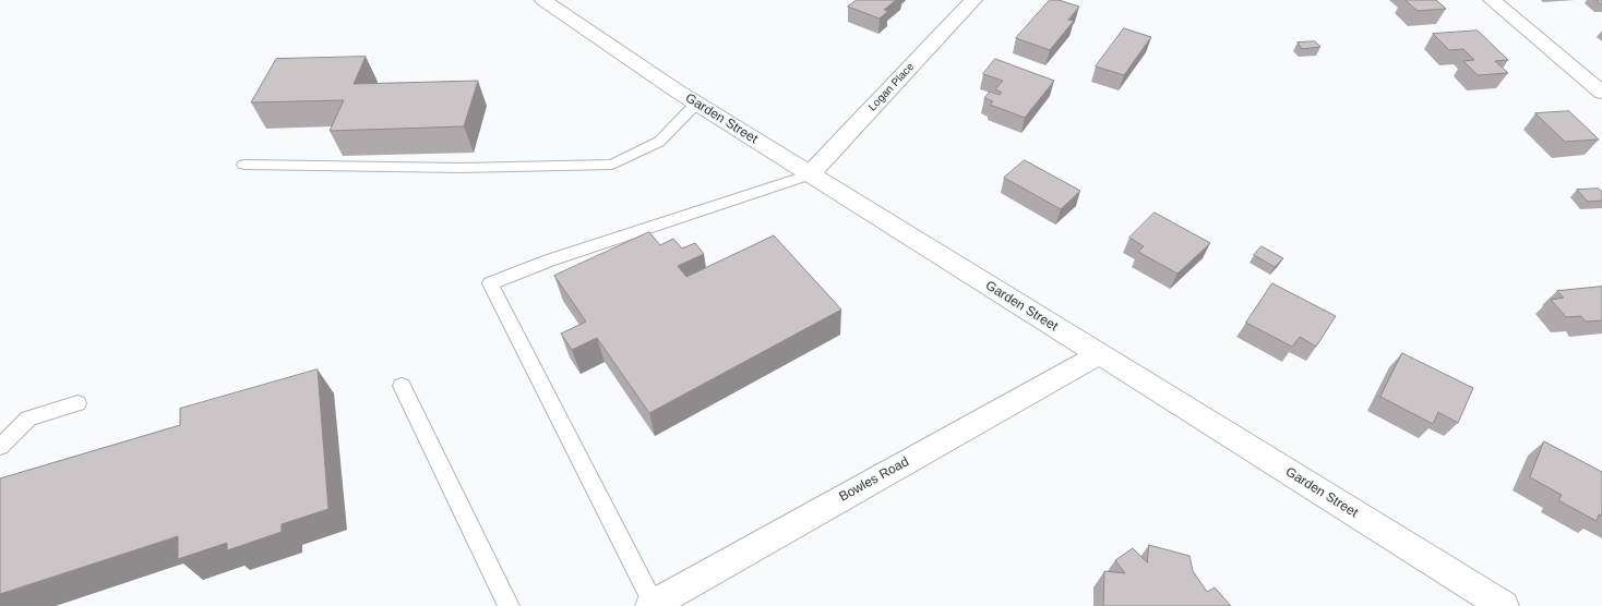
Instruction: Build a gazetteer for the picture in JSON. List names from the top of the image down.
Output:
{
  "streets": {
    "street": ["Logan Place", "Garden Street", "Bowles Road"]
  },
  "crossings": [
    ["Logan Place", "Garden Street"],
    ["Garden Street", "Bowles Road"]
  ]
}
